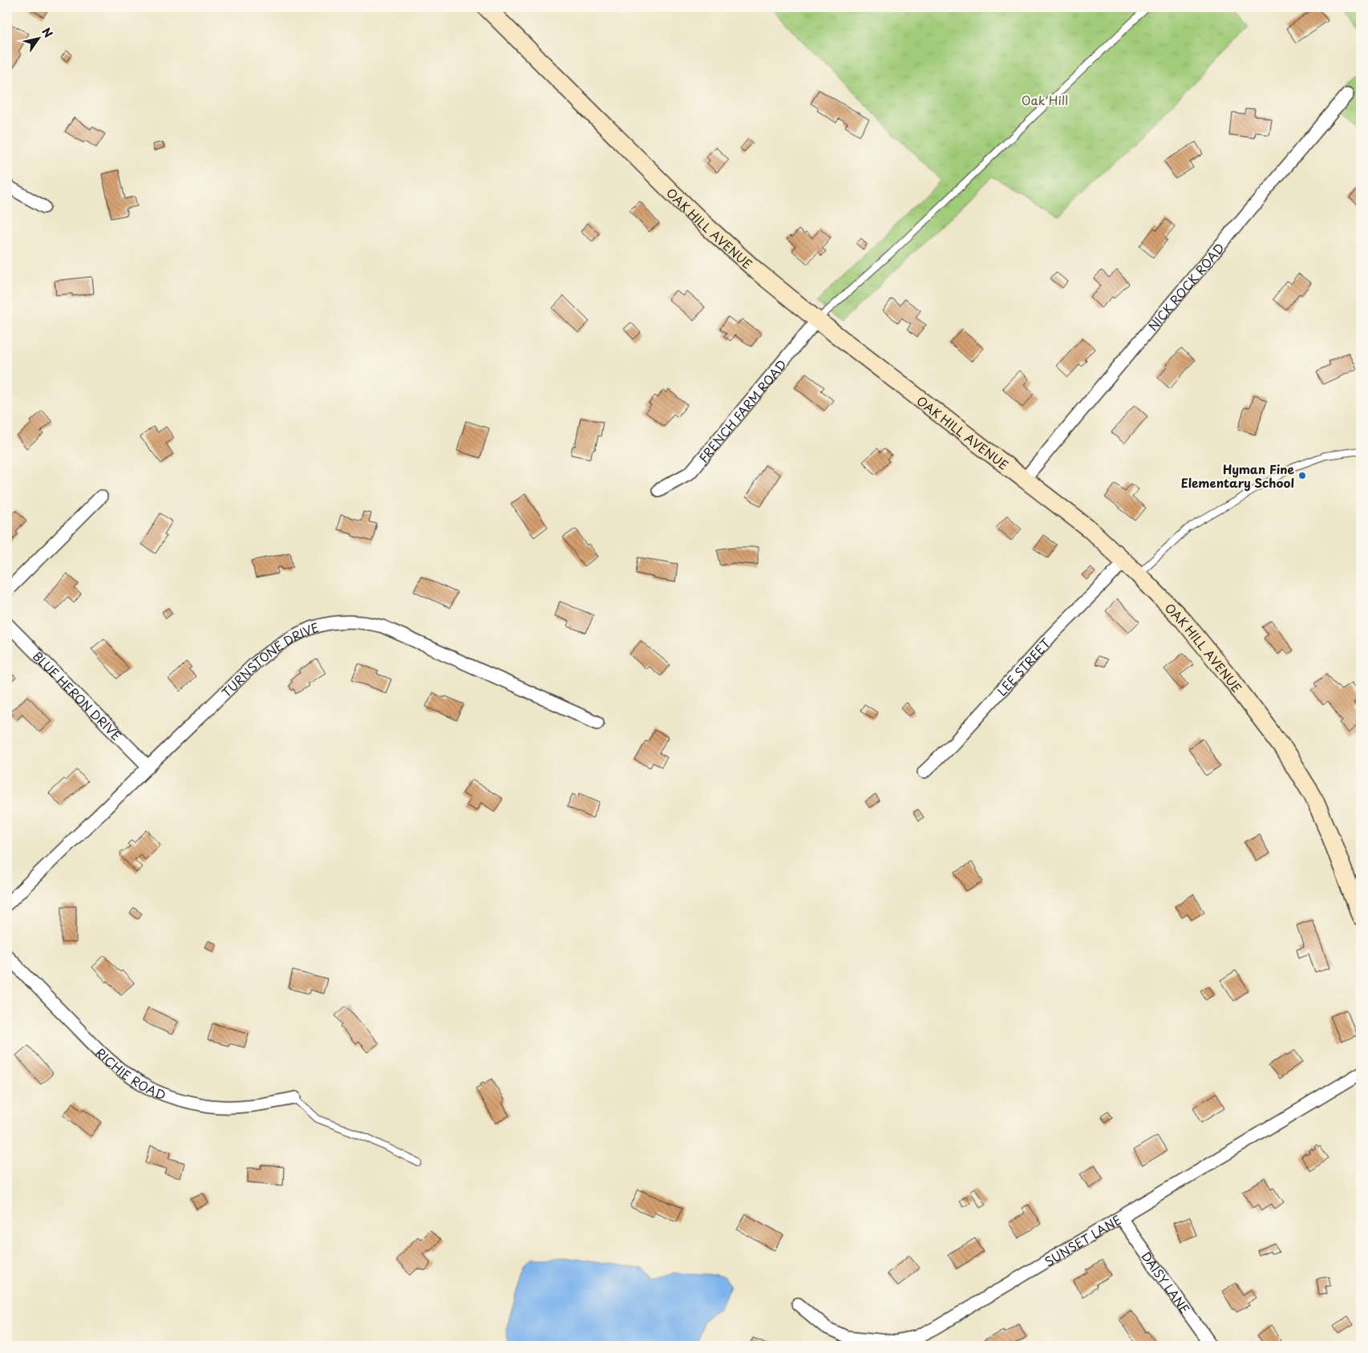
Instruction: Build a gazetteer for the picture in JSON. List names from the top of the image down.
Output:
{
  "streets": {
    "main road": ["OAK HILL AVENUE"],
    "street": [
      "NICK ROCK ROAD",
      "FRENCH FARM ROAD",
      "TURNSTONE DRIVE",
      "LEE STREET",
      "BLUE HERON DRIVE",
      "RICHIE ROAD",
      "SUNSET LANE",
      "DAISY LANE"
    ]
  },
  "crossings": [
    ["OAK HILL AVENUE", "NICK ROCK ROAD"],
    ["OAK HILL AVENUE", "FRENCH FARM ROAD"],
    ["OAK HILL AVENUE", "LEE STREET"],
    ["TURNSTONE DRIVE", "BLUE HERON DRIVE"],
    ["SUNSET LANE", "DAISY LANE"]
  ],
  "parks": ["Oak Hill"],
  "places": ["Hyman Fine Elementary School"],
  "north": "top right"
}
